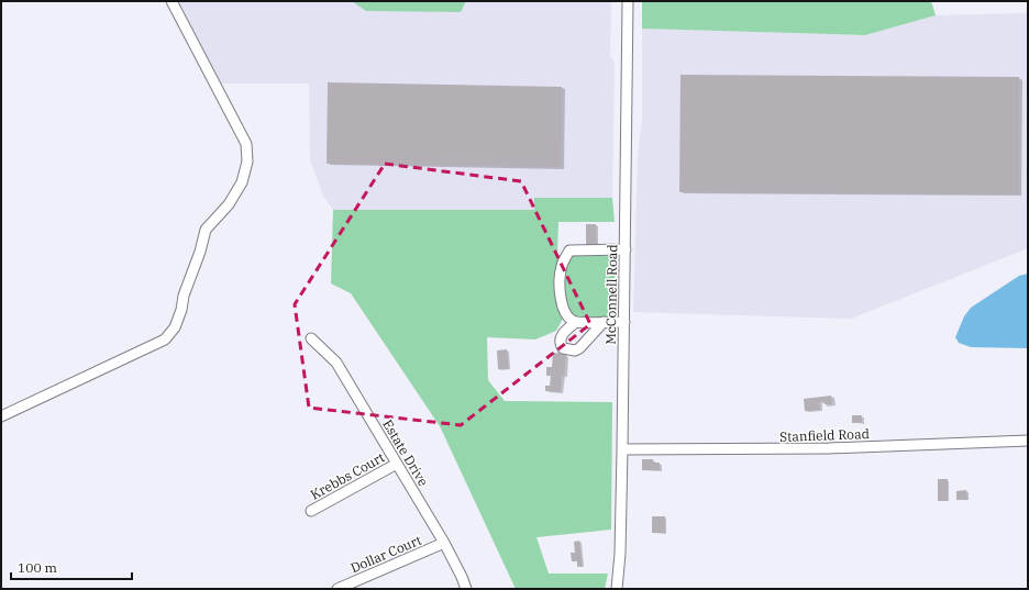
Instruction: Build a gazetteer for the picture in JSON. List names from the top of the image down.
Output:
{
  "streets": {
    "street": [
      "McConnell Road",
      "Stanfield Road",
      "Estate Drive",
      "Krebbs Court",
      "Dollar Court"
    ]
  },
  "crossings": [
    ["McConnell Road", "Stanfield Road"],
    ["Estate Drive", "Krebbs Court"],
    ["Estate Drive", "Dollar Court"]
  ],
  "scale_bar": "100 m"
}
